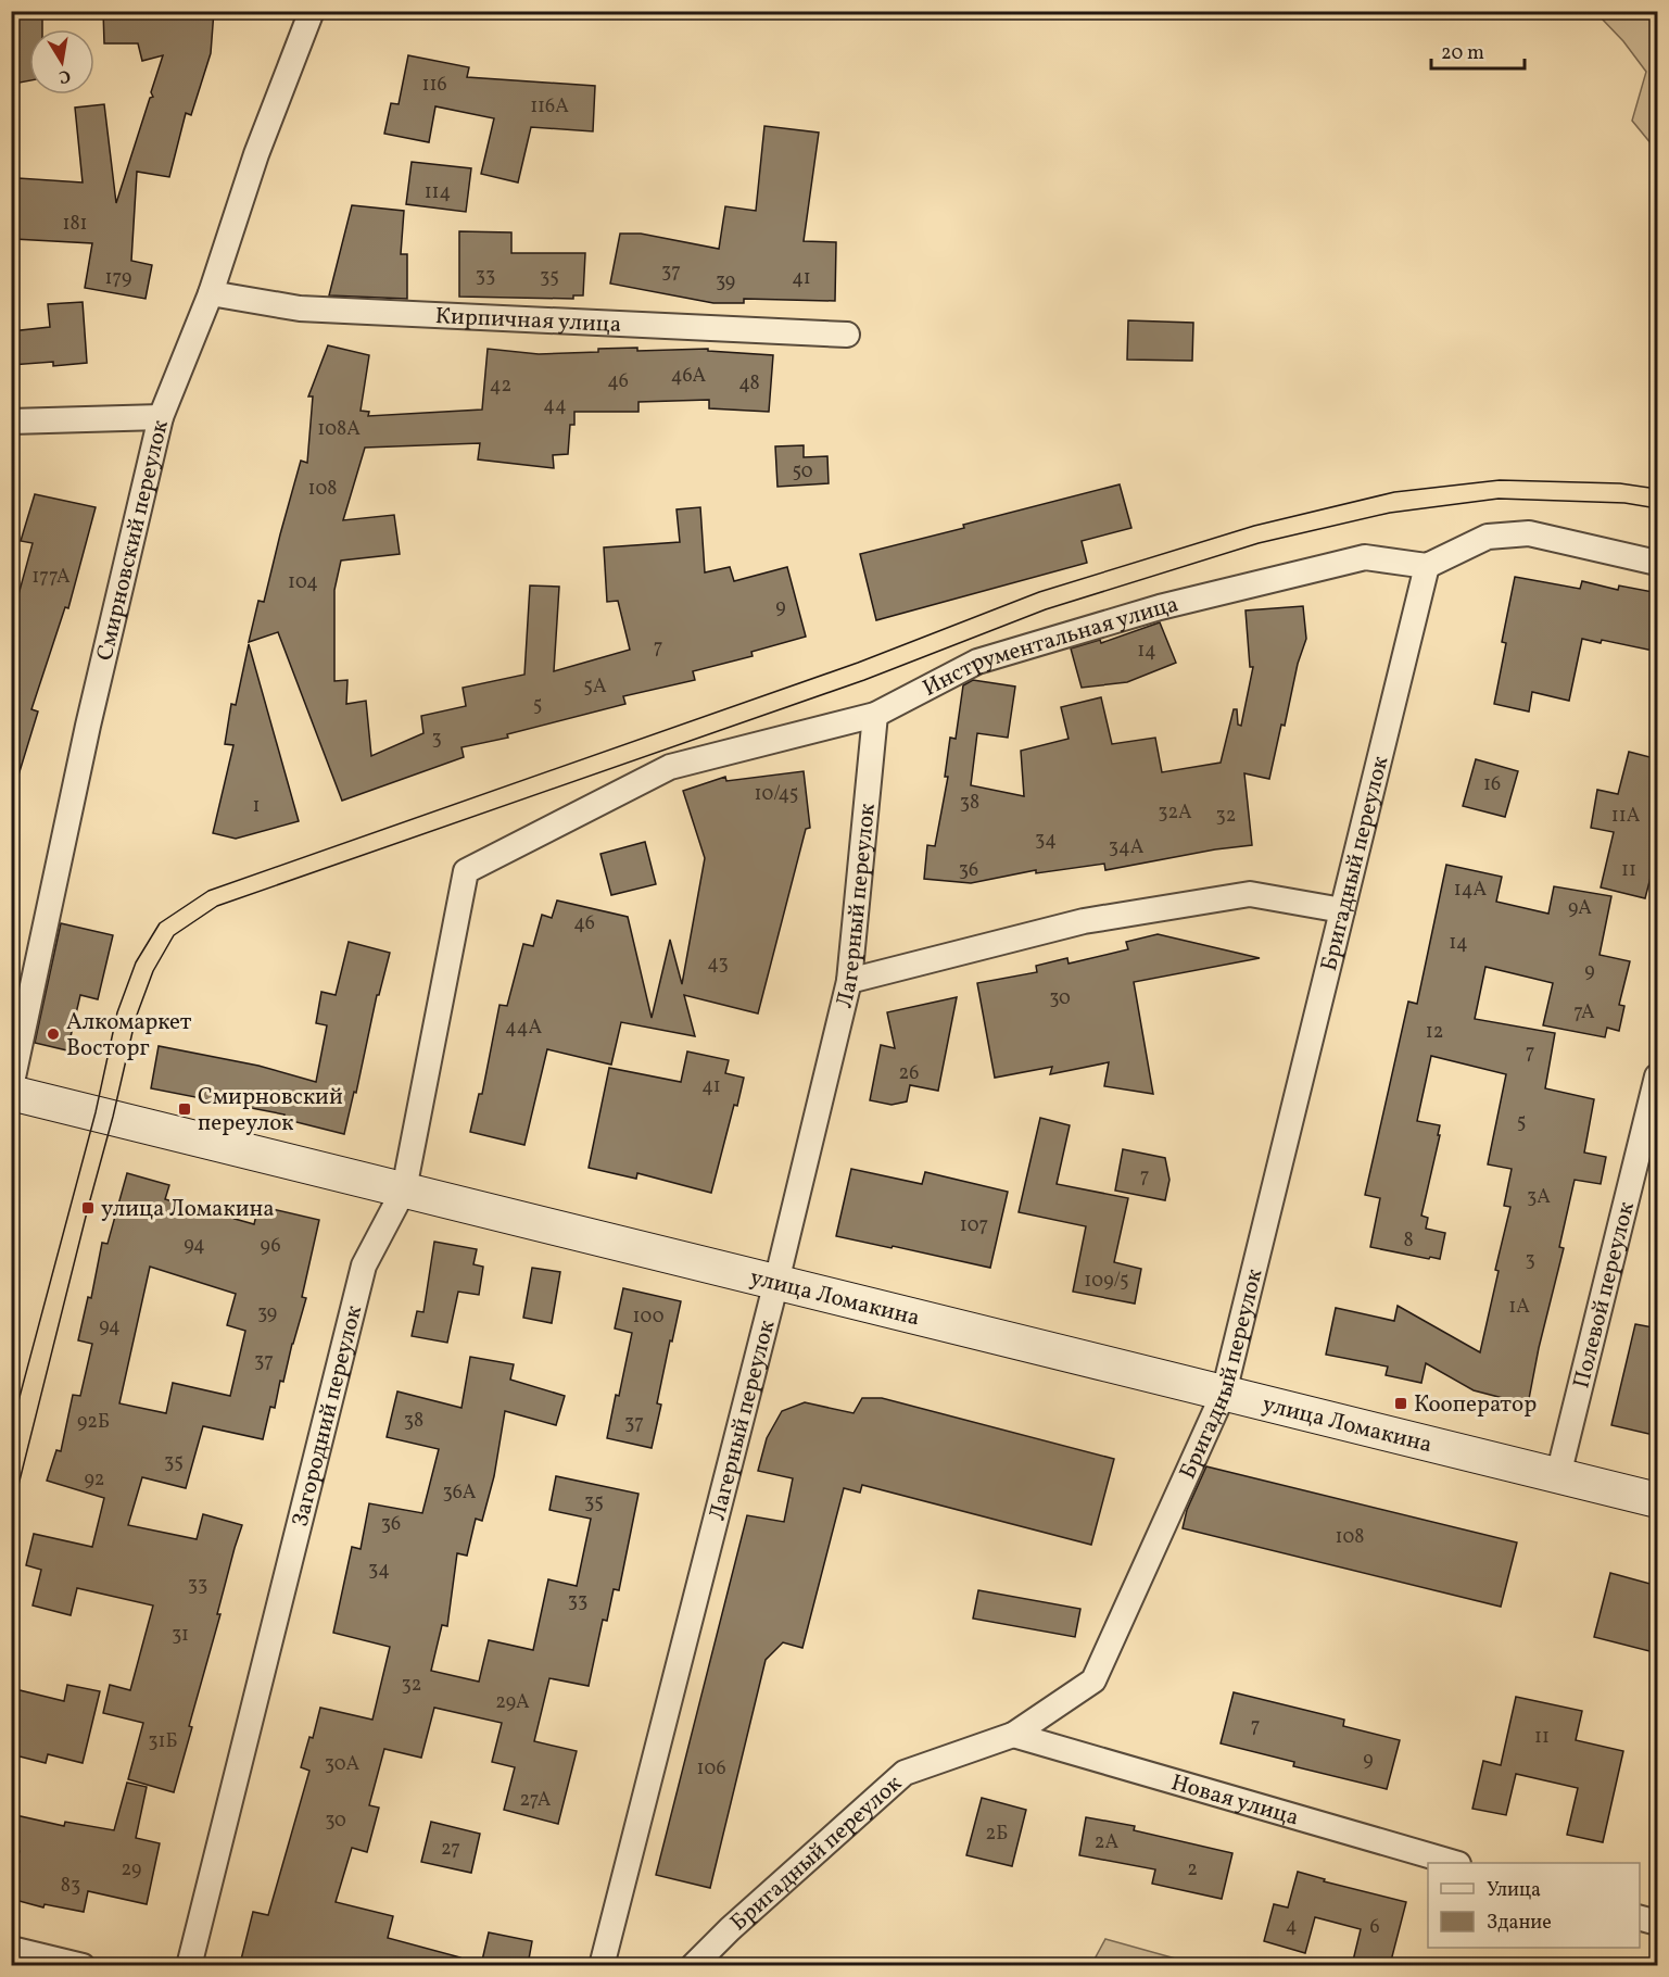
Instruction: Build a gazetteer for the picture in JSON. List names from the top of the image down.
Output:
{
  "streets": {
    "main road": ["улица Ломакина"],
    "street": [
      "Кирпичная улица",
      "Смирновский переулок",
      "Инструментальная улица",
      "Бригадный переулок",
      "Лагерный переулок",
      "Полевой переулок",
      "Загородний переулок",
      "Новая улица"
    ]
  },
  "crossings": [
    ["Кирпичная улица", "Смирновский переулок"],
    ["Инструментальная улица", "Бригадный переулок"],
    ["Инструментальная улица", "Лагерный переулок"],
    ["Инструментальная улица", "Загородний переулок"],
    ["Бригадный переулок", "улица Ломакина"],
    ["Бригадный переулок", "Новая улица"],
    ["Лагерный переулок", "улица Ломакина"],
    ["Полевой переулок", "улица Ломакина"],
    ["улица Ломакина", "Загородний переулок"]
  ],
  "places": {
    "other": ["Алкомаркет Восторг"],
    "transit": ["Смирновский переулок", "улица Ломакина", "Кооператор"]
  },
  "house_numbers": [
    "116",
    "116А",
    "114",
    "181",
    "37",
    "33",
    "35",
    "179",
    "41",
    "39",
    "46А",
    "46",
    "48",
    "42",
    "44",
    "108А",
    "50",
    "108",
    "177А",
    "104",
    "9",
    "7",
    "14",
    "5А",
    "5",
    "3",
    "16",
    "10/45",
    "38",
    "1",
    "32А",
    "32",
    "11А",
    "34",
    "34А",
    "36",
    "11",
    "14А",
    "9А",
    "46",
    "14",
    "43",
    "9",
    "30",
    "7А",
    "44А",
    "12",
    "7",
    "26",
    "41",
    "5",
    "7",
    "3А",
    "107",
    "8",
    "94",
    "96",
    "3",
    "109/5",
    "1А",
    "39",
    "100",
    "94",
    "37",
    "38",
    "92Б",
    "37",
    "35",
    "92",
    "36А",
    "35",
    "36",
    "108",
    "34",
    "33",
    "33",
    "31",
    "32",
    "29А",
    "7",
    "11",
    "31Б",
    "9",
    "30А",
    "106",
    "27А",
    "30",
    "2Б",
    "2А",
    "27",
    "29",
    "2",
    "83",
    "4",
    "6"
  ],
  "legend": ["Улица", "Здание"],
  "scale_bar": "20 m",
  "north": "bottom"
}
